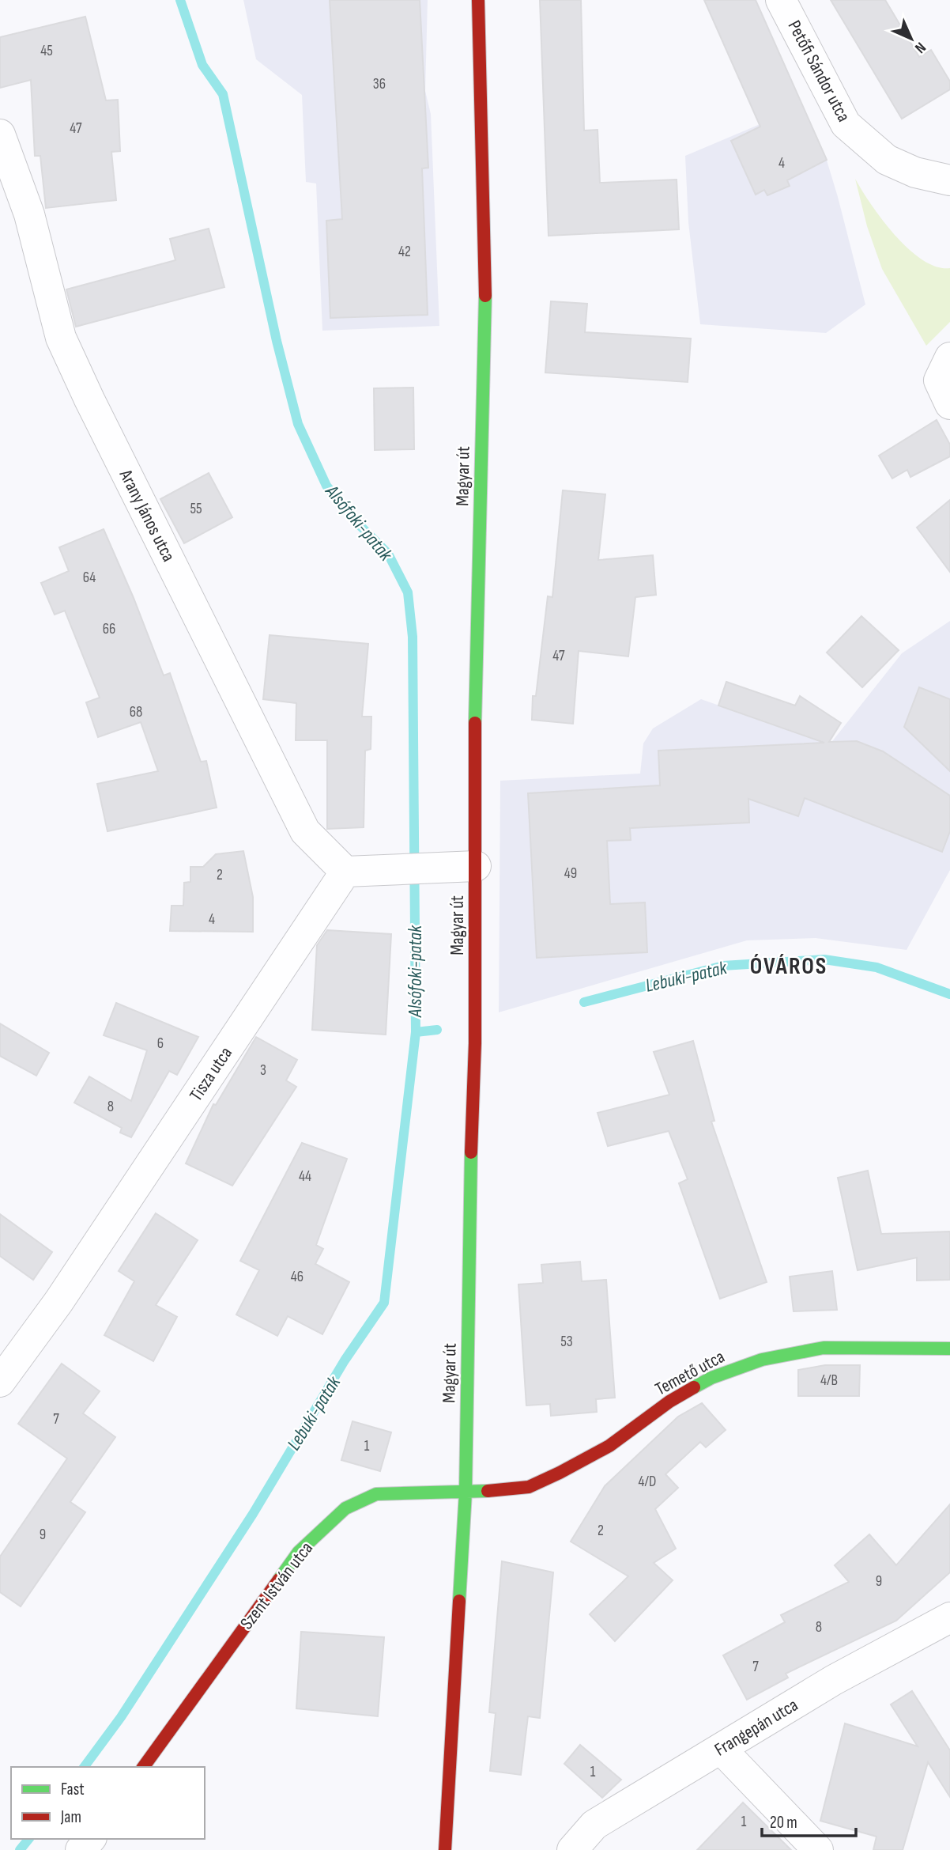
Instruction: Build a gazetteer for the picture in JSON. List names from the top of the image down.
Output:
{
  "streets": {
    "street": [
      "Petőfi Sándor utca",
      "Magyar út",
      "Arany János utca",
      "Tisza utca",
      "Temető utca",
      "Szent István utca",
      "Frangepán utca"
    ]
  },
  "crossings": [
    ["Magyar út", "Temető utca"],
    ["Magyar út", "Szent István utca"],
    ["Arany János utca", "Tisza utca"],
    ["Temető utca", "Szent István utca"]
  ],
  "districts": ["ÓVÁROS"],
  "water": ["Alsófoki-patak", "Lebuki-patak"],
  "house_numbers": [
    "45",
    "36",
    "47",
    "4",
    "42",
    "55",
    "64",
    "66",
    "47",
    "68",
    "49",
    "2",
    "4",
    "6",
    "3",
    "8",
    "44",
    "46",
    "53",
    "4/B",
    "7",
    "1",
    "4/D",
    "2",
    "9",
    "9",
    "8",
    "7",
    "1",
    "1"
  ],
  "legend": ["Fast", "Jam"],
  "scale_bar": "20 m",
  "north": "bottom right"
}
